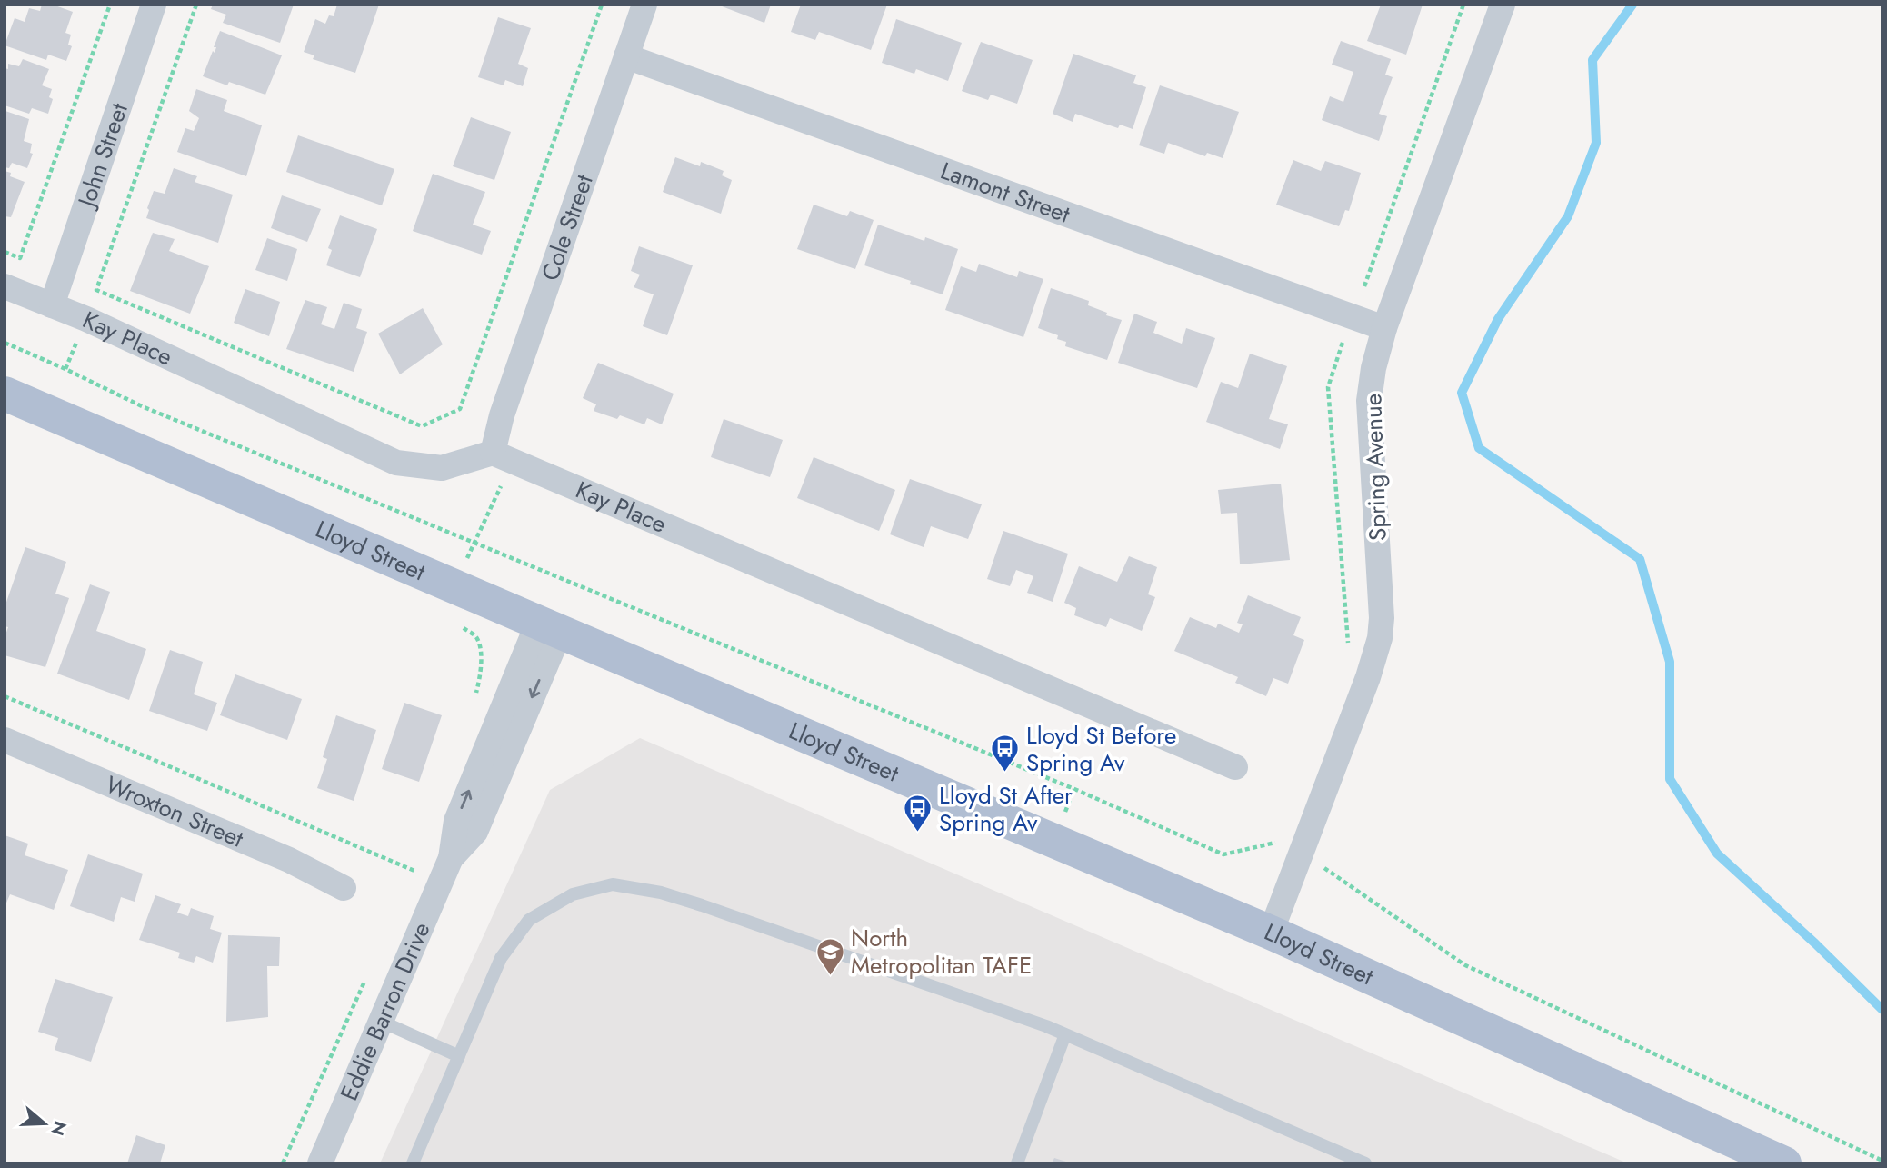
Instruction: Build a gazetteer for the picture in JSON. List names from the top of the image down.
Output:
{
  "streets": {
    "main road": ["Lloyd Street"],
    "street": [
      "John Street",
      "Lamont Street",
      "Cole Street",
      "Kay Place",
      "Spring Avenue",
      "Wroxton Street",
      "Eddie Barron Drive"
    ]
  },
  "crossings": [
    ["John Street", "Kay Place"],
    ["Lamont Street", "Cole Street"],
    ["Lamont Street", "Spring Avenue"],
    ["Cole Street", "Kay Place"],
    ["Spring Avenue", "Lloyd Street"],
    ["Lloyd Street", "Eddie Barron Drive"]
  ],
  "places": {
    "bus stop": ["Lloyd St Before Spring Av", "Lloyd St After Spring Av"],
    "school or university": ["North Metropolitan TAFE"]
  },
  "north": "right"
}
